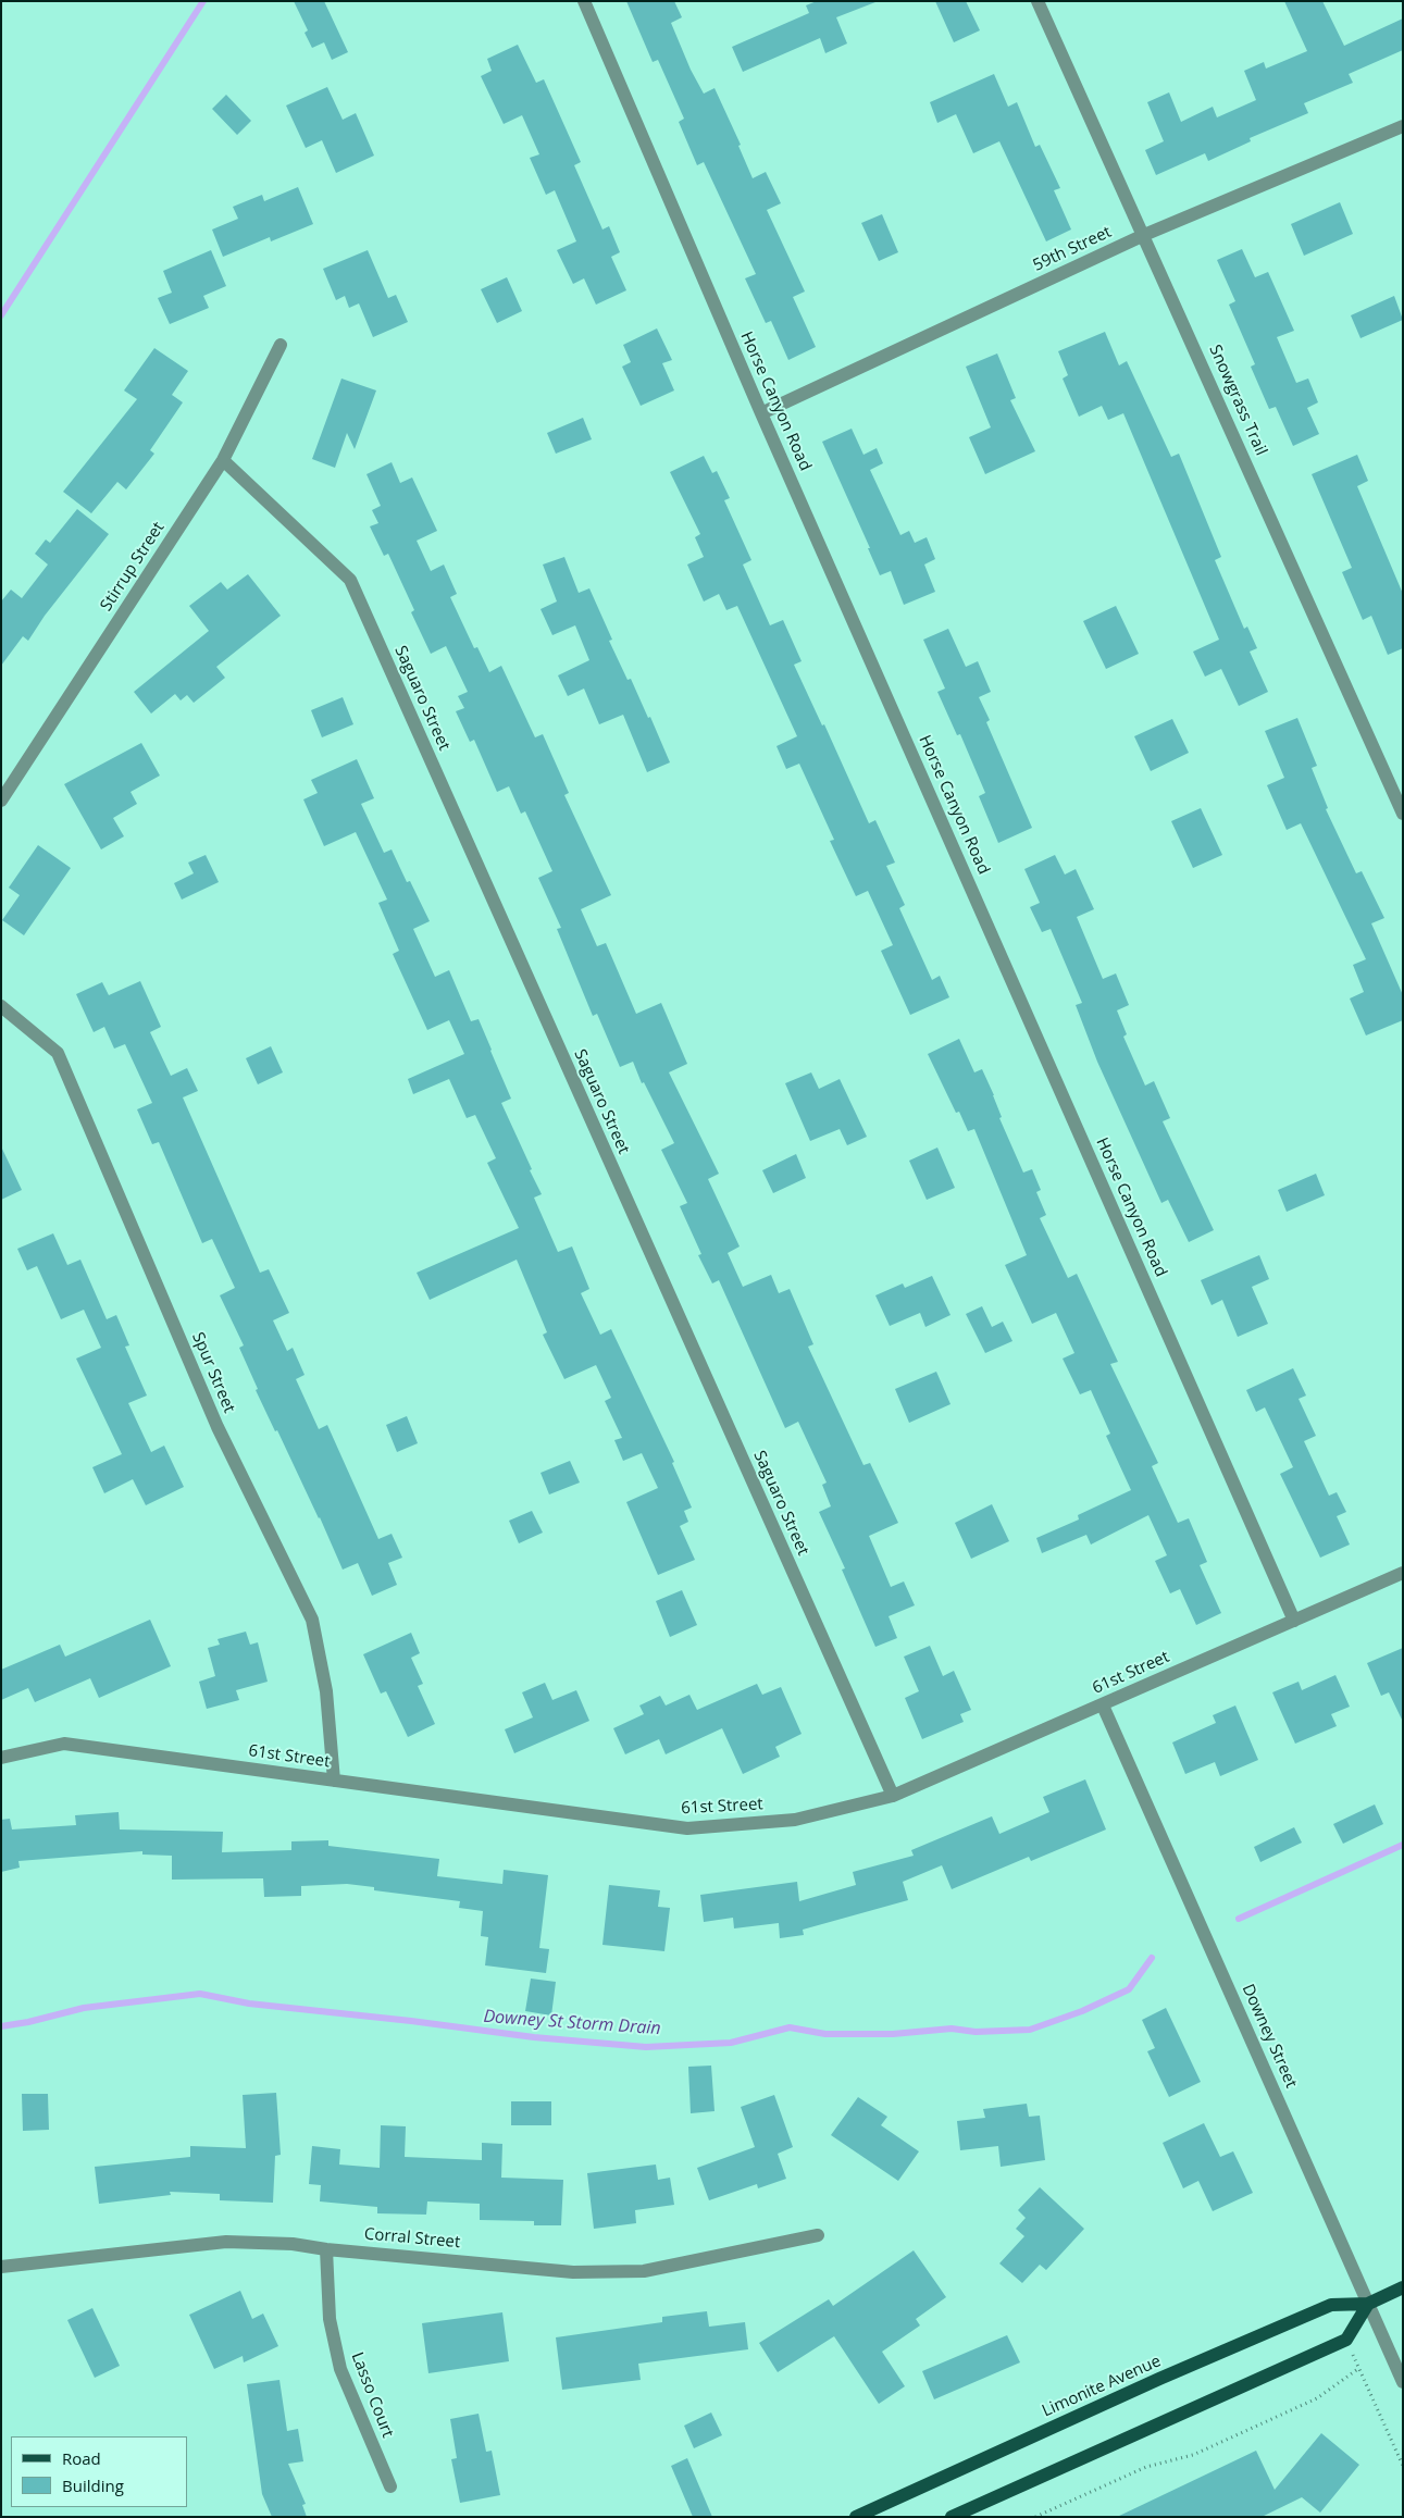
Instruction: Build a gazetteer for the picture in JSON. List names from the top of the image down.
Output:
{
  "streets": {
    "main road": ["Limonite Avenue"],
    "street": [
      "59th Street",
      "Snowgrass Trail",
      "Horse Canyon Road",
      "Stirrup Street",
      "Saguaro Street",
      "Spur Street",
      "61st Street",
      "Downey Street",
      "Corral Street",
      "Lasso Court"
    ]
  },
  "crossings": [
    ["59th Street", "Snowgrass Trail"],
    ["59th Street", "Horse Canyon Road"],
    ["Horse Canyon Road", "61st Street"],
    ["Stirrup Street", "Saguaro Street"],
    ["Saguaro Street", "61st Street"],
    ["Spur Street", "61st Street"],
    ["61st Street", "Downey Street"],
    ["Downey Street", "Limonite Avenue"],
    ["Corral Street", "Lasso Court"]
  ],
  "water": ["Downey St Storm Drain"],
  "legend": ["Road", "Building"]
}
